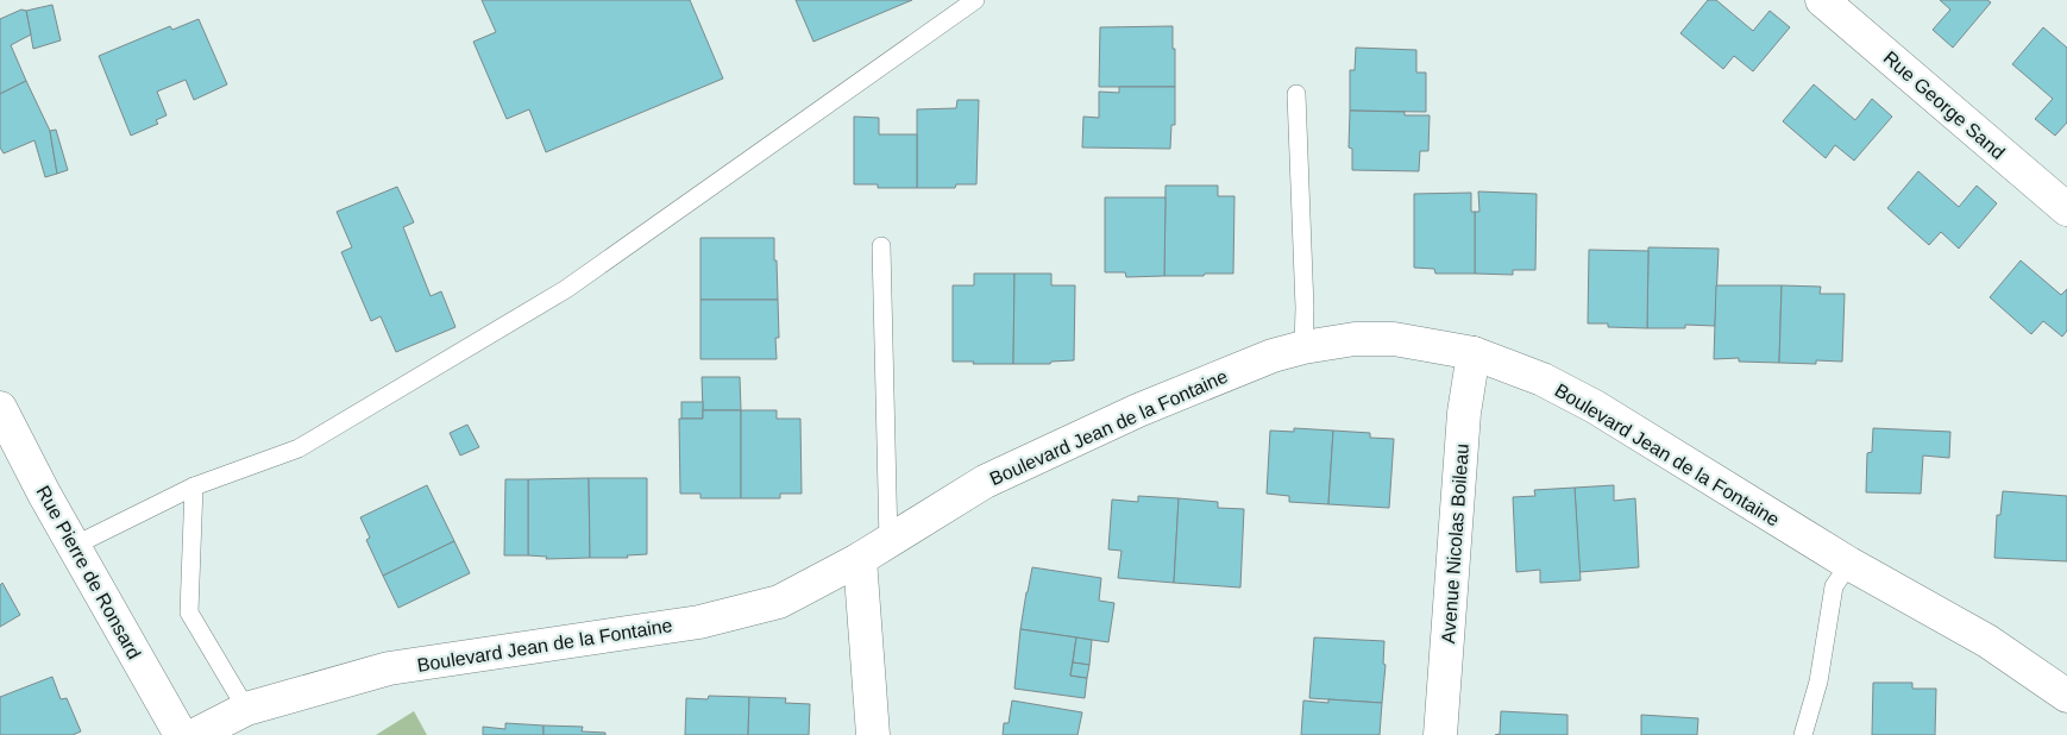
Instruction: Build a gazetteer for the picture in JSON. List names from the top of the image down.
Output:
{
  "streets": {
    "street": [
      "Rue George Sand",
      "Boulevard Jean de la Fontaine",
      "Avenue Nicolas Boileau",
      "Rue Pierre de Ronsard"
    ]
  },
  "crossings": [
    ["Boulevard Jean de la Fontaine", "Avenue Nicolas Boileau"]
  ]
}
